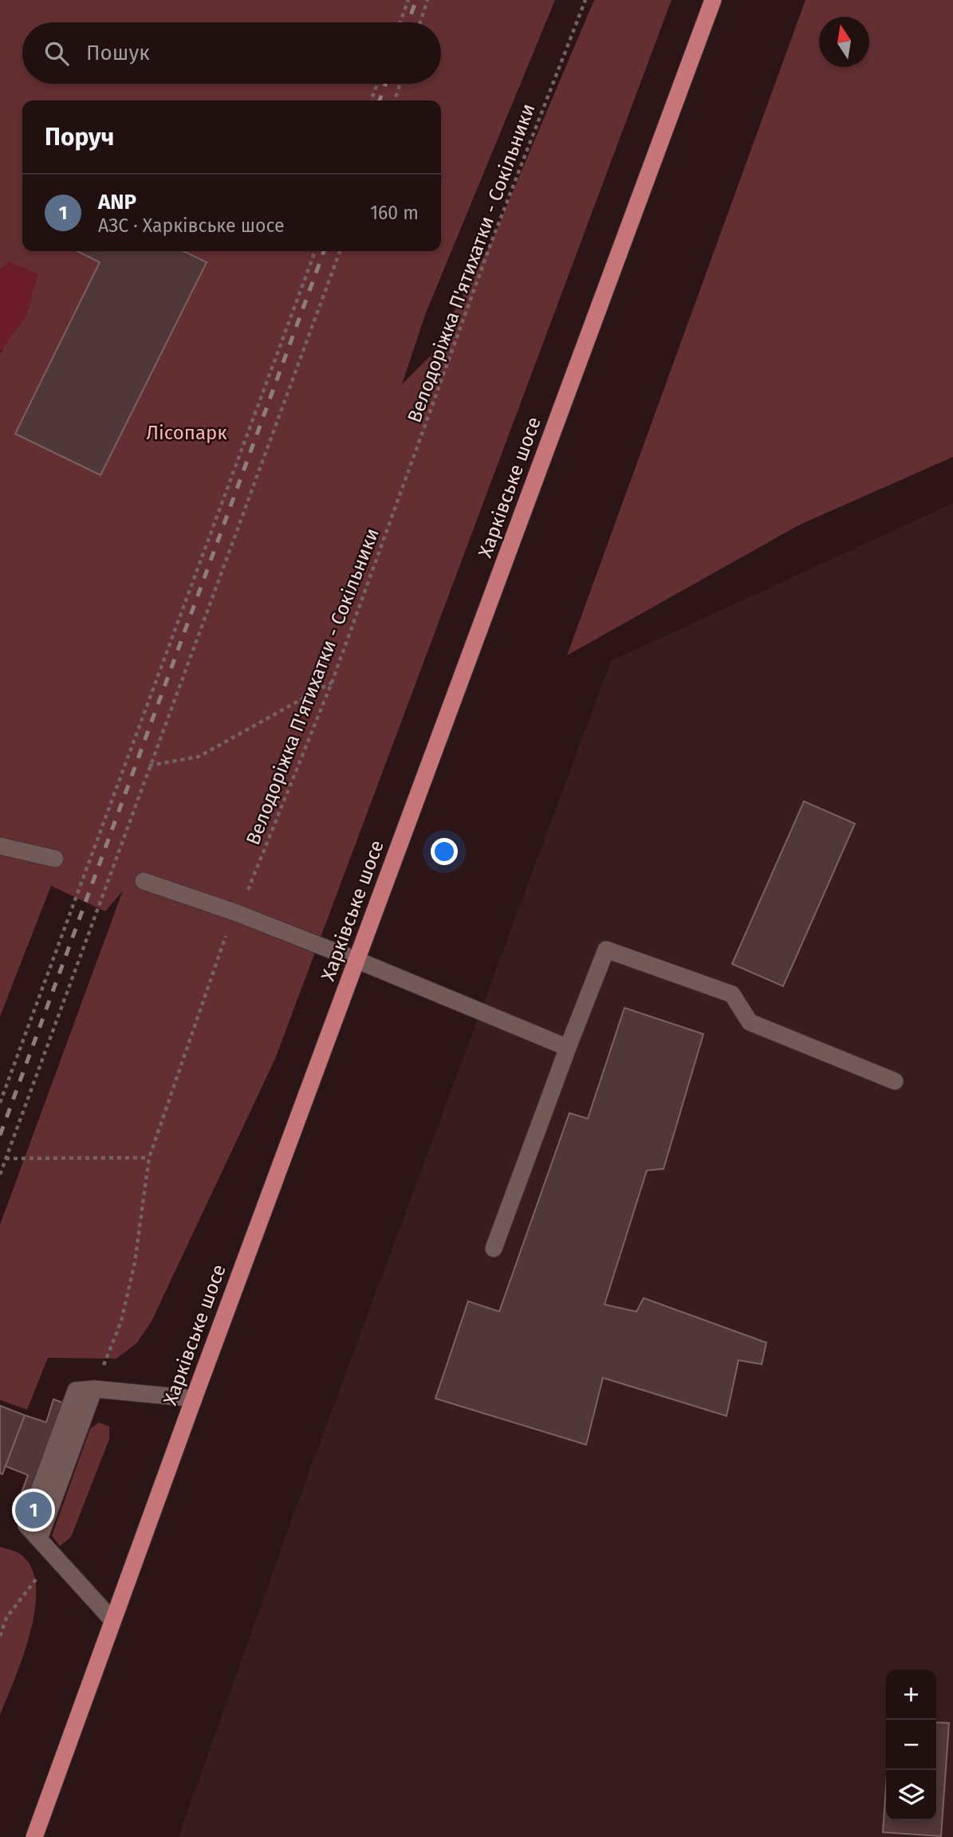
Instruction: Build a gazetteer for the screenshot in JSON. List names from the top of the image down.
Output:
{
  "streets": {
    "main road": ["Харківське шосе"],
    "path": ["Велодоріжка П'ятихатки - Сокільники"]
  },
  "parks": ["Лісопарк"],
  "north": "top",
  "page": {
    "search": "Пошук",
    "heading": "Поруч",
    "list": [
      {
        "mark": "1",
        "name": "ANP",
        "note": "АЗС · Харківське шосе",
        "value": "160 m"
      }
    ],
    "pins": "1",
    "map_buttons": ["+", "−"]
  }
}
